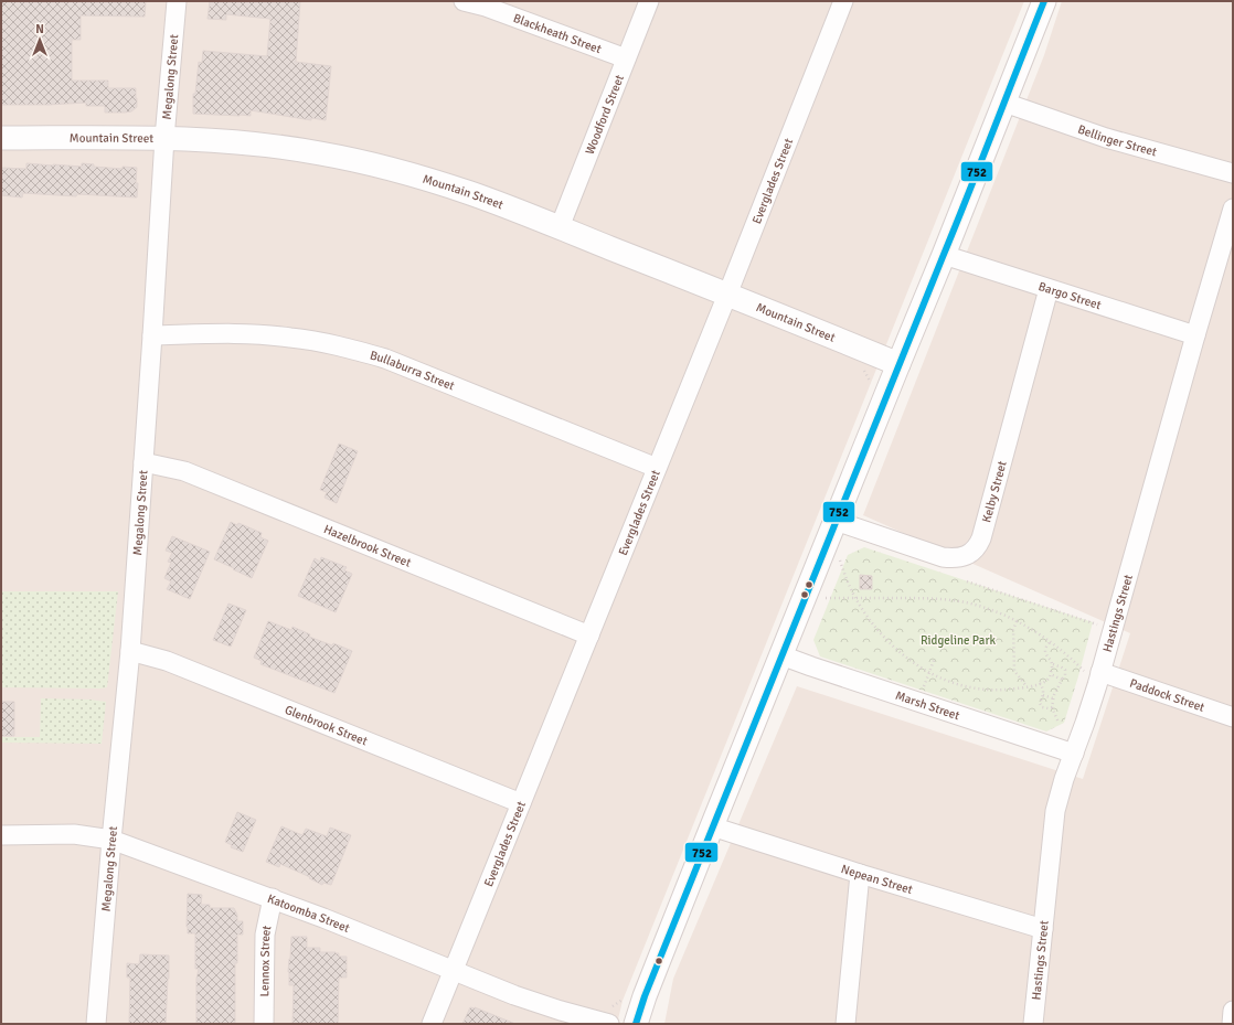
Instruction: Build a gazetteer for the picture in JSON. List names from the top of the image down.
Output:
{
  "streets": {
    "street": [
      "Blackheath Street",
      "Megalong Street",
      "Woodford Street",
      "Mountain Street",
      "Bellinger Street",
      "Everglades Street",
      "Bargo Street",
      "Bullaburra Street",
      "Kelby Street",
      "Hazelbrook Street",
      "Hastings Street",
      "Paddock Street",
      "Marsh Street",
      "Glenbrook Street",
      "Nepean Street",
      "Katoomba Street",
      "Lennox Street"
    ]
  },
  "crossings": [
    ["Blackheath Street", "Woodford Street"],
    ["Megalong Street", "Mountain Street"],
    ["Megalong Street", "Bullaburra Street"],
    ["Megalong Street", "Hazelbrook Street"],
    ["Megalong Street", "Glenbrook Street"],
    ["Megalong Street", "Katoomba Street"],
    ["Woodford Street", "Mountain Street"],
    ["Mountain Street", "Everglades Street"],
    ["Everglades Street", "Bullaburra Street"],
    ["Everglades Street", "Hazelbrook Street"],
    ["Everglades Street", "Glenbrook Street"],
    ["Everglades Street", "Katoomba Street"],
    ["Bargo Street", "Kelby Street"],
    ["Bargo Street", "Hastings Street"],
    ["Hastings Street", "Paddock Street"],
    ["Hastings Street", "Marsh Street"],
    ["Hastings Street", "Nepean Street"],
    ["Katoomba Street", "Lennox Street"]
  ],
  "parks": ["Ridgeline Park"],
  "lines": ["transit line 752"],
  "north": "top"
}
